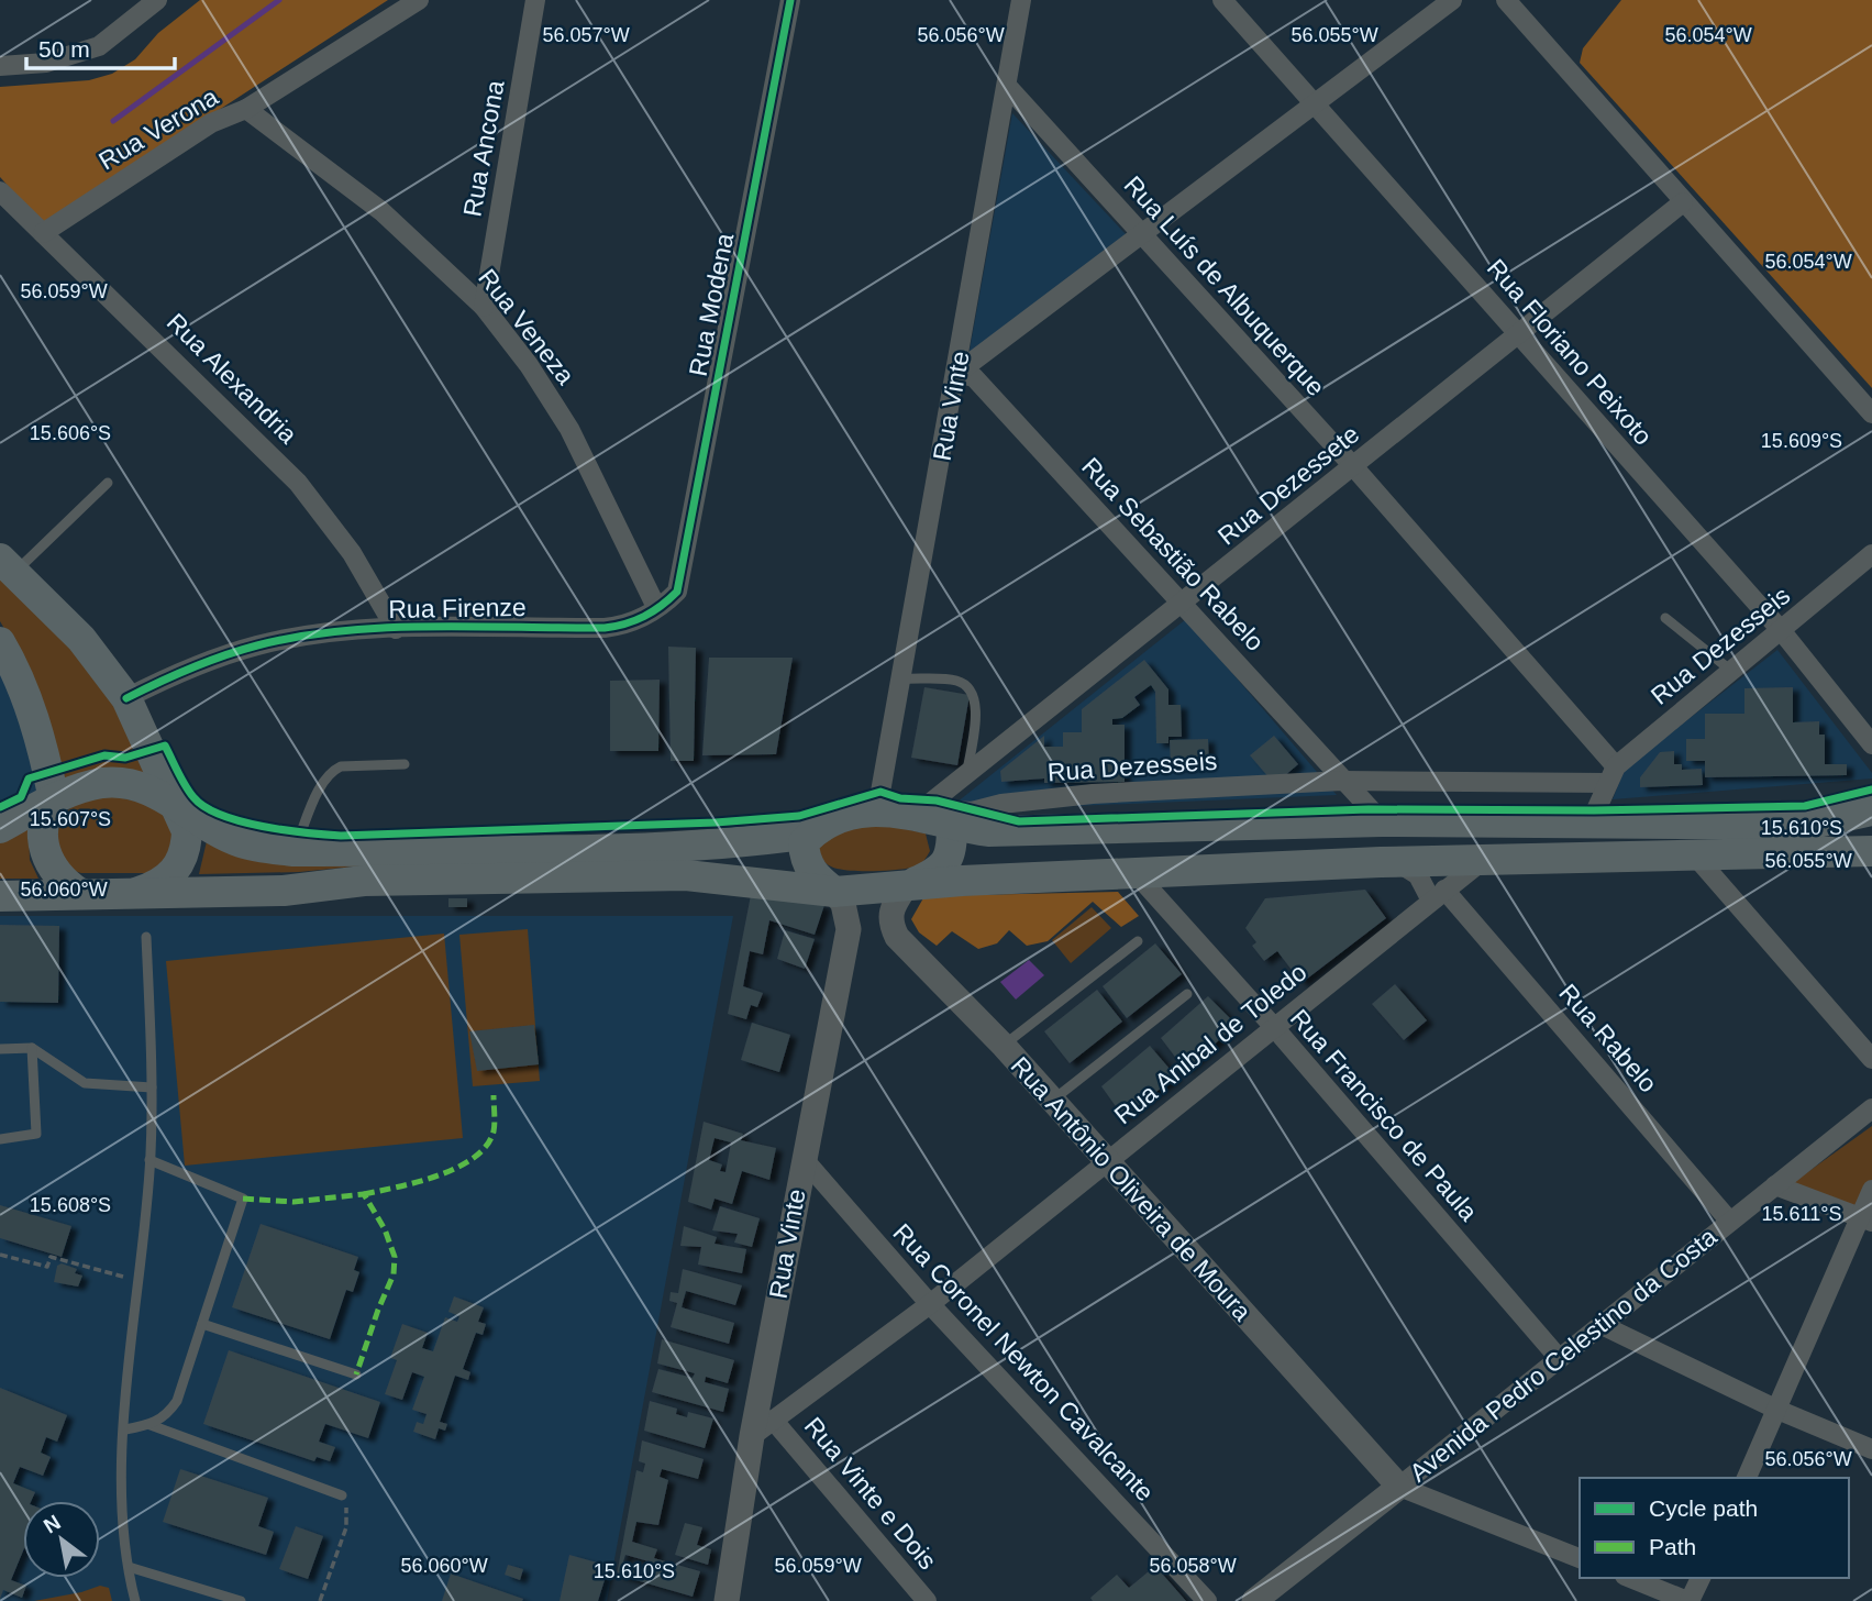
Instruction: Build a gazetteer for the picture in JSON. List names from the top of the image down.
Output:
{
  "streets": {
    "street": [
      "Rua Verona",
      "Rua Ancona",
      "Rua Luís de Albuquerque",
      "Rua Modena",
      "Rua Veneza",
      "Rua Floriano Peixoto",
      "Rua Alexandria",
      "Rua Vinte",
      "Rua Dezessete",
      "Rua Sebastião Rabelo",
      "Rua Firenze",
      "Rua Dezesseis",
      "Rua Rabelo",
      "Rua Anibal de Toledo",
      "Rua Francisco de Paula",
      "Rua Antônio Oliveira de Moura",
      "Avenida Pedro Celestino da Costa",
      "Rua Coronel Newton Cavalcante",
      "Rua Vinte e Dois"
    ]
  },
  "crossings": [
    ["Rua Verona", "Rua Veneza"],
    ["Rua Verona", "Rua Alexandria"],
    ["Rua Ancona", "Rua Veneza"],
    ["Rua Luís de Albuquerque", "Rua Vinte"],
    ["Rua Luís de Albuquerque", "Rua Dezessete"],
    ["Rua Luís de Albuquerque", "Rua Dezesseis"],
    ["Rua Modena", "Rua Veneza"],
    ["Rua Modena", "Rua Firenze"],
    ["Rua Veneza", "Rua Firenze"],
    ["Rua Floriano Peixoto", "Rua Dezessete"],
    ["Rua Floriano Peixoto", "Rua Dezesseis"],
    ["Rua Alexandria", "Rua Firenze"],
    ["Rua Vinte", "Rua Sebastião Rabelo"],
    ["Rua Vinte", "Rua Anibal de Toledo"],
    ["Rua Vinte", "Rua Coronel Newton Cavalcante"],
    ["Rua Dezessete", "Rua Sebastião Rabelo"],
    ["Rua Dezessete", "Rua Dezesseis"],
    ["Rua Sebastião Rabelo", "Rua Dezesseis"],
    ["Rua Rabelo", "Rua Anibal de Toledo"],
    ["Rua Rabelo", "Avenida Pedro Celestino da Costa"],
    ["Rua Anibal de Toledo", "Rua Francisco de Paula"],
    ["Rua Anibal de Toledo", "Rua Antônio Oliveira de Moura"],
    ["Rua Anibal de Toledo", "Rua Coronel Newton Cavalcante"],
    ["Rua Anibal de Toledo", "Rua Vinte e Dois"],
    ["Rua Francisco de Paula", "Avenida Pedro Celestino da Costa"],
    ["Rua Antônio Oliveira de Moura", "Avenida Pedro Celestino da Costa"]
  ],
  "legend": ["Cycle path", "Path"],
  "scale_bar": "50 m",
  "north": "top left",
  "coordinates": [
    "56.056°W",
    "56.057°W",
    "56.055°W",
    "56.054°W",
    "56.059°W",
    "15.606°S",
    "15.609°S",
    "15.607°S",
    "15.610°S",
    "56.060°W",
    "15.608°S",
    "15.611°S",
    "56.058°W"
  ]
}
